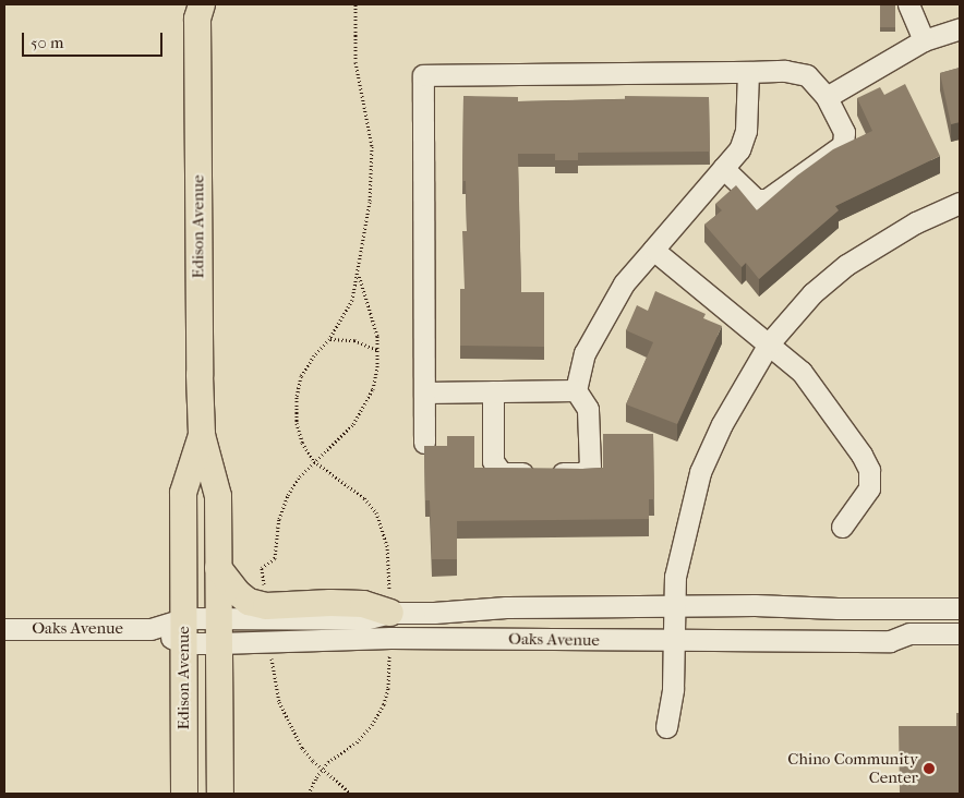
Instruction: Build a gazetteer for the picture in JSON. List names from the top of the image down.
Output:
{
  "streets": {
    "main road": ["Edison Avenue"],
    "street": ["Oaks Avenue"]
  },
  "crossings": [
    ["Edison Avenue", "Oaks Avenue"]
  ],
  "places": ["Chino Community Center"],
  "scale_bar": "50 m"
}
